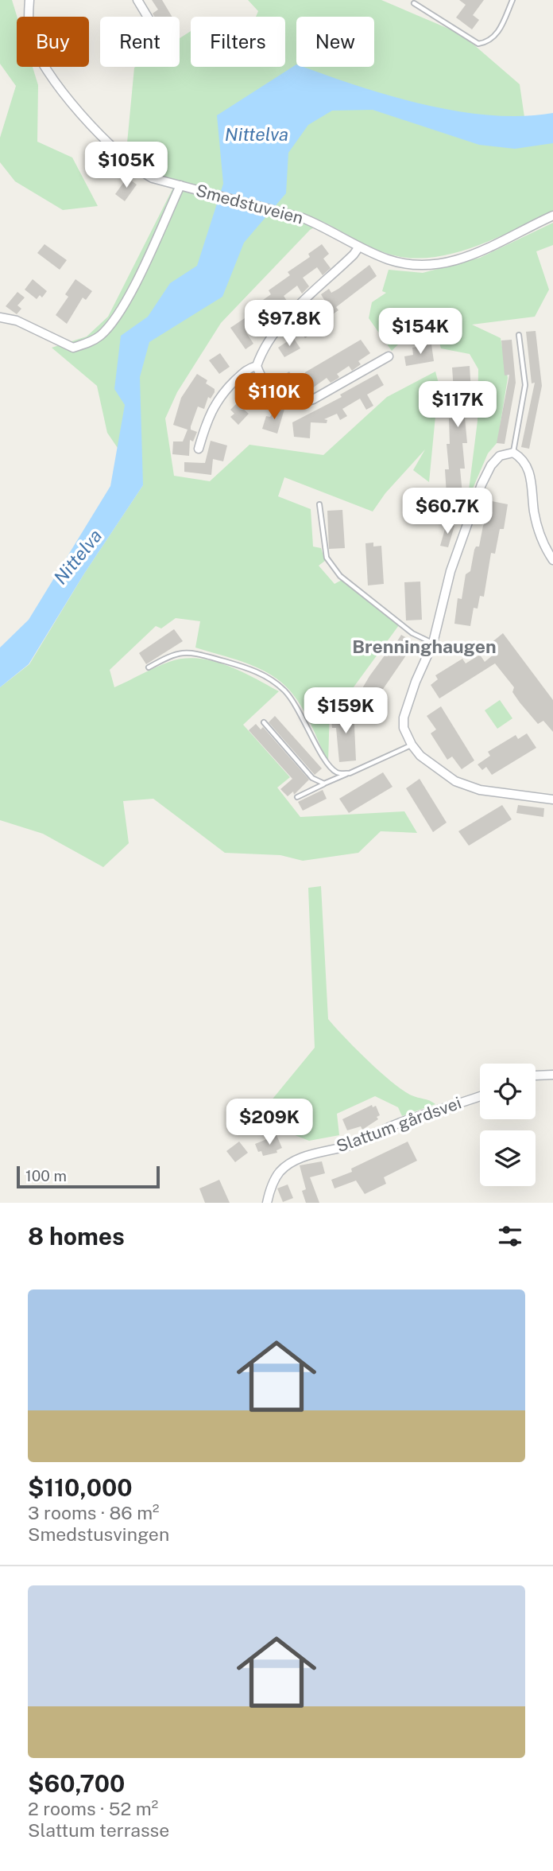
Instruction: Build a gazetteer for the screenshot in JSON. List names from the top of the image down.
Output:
{
  "streets": {
    "street": ["Smedstuveien", "Slattum gårdsvei"]
  },
  "districts": ["Brenninghaugen"],
  "water": ["Nittelva"],
  "scale_bar": "100 m",
  "page": {
    "chip": [
      "Buy",
      "Rent",
      "Filters",
      "New"
    ],
    "price": [
      "$105K",
      "$97.8K",
      "$154K",
      "$110K",
      "$117K",
      "$60.7K",
      "$159K",
      "$209K"
    ],
    "scale": "100 m",
    "heading": "8 homes",
    "list": [
      {
        "name": "$110,000",
        "note": "3 rooms · 86 m² · Smedstusvingen"
      },
      {
        "name": "$60,700",
        "note": "2 rooms · 52 m² · Slattum terrasse"
      }
    ]
  }
}
